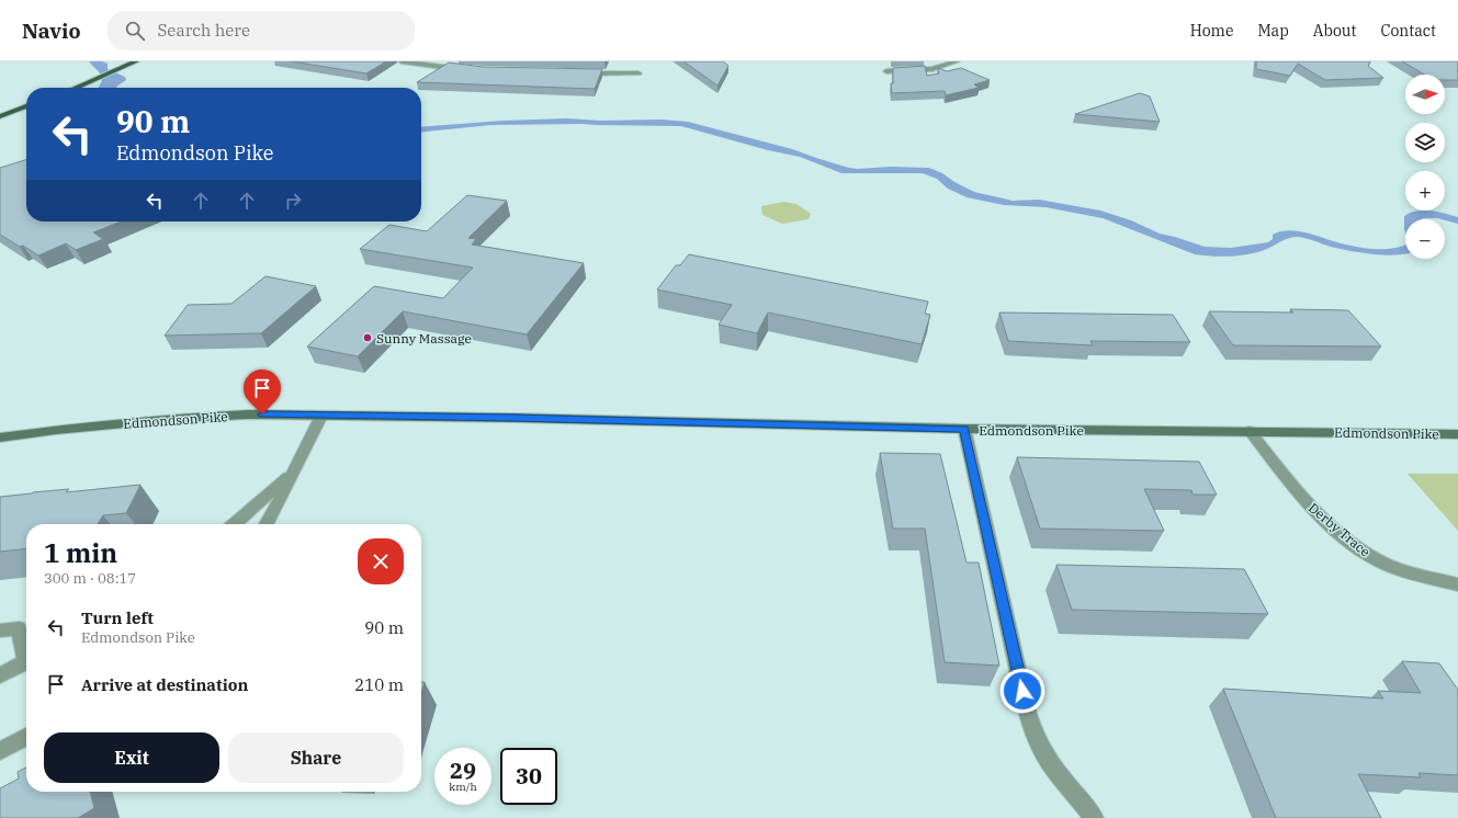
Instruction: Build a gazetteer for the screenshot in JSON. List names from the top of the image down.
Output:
{
  "streets": {
    "main road": ["Edmondson Pike"],
    "street": ["Derby Trace"]
  },
  "crossings": [
    ["Edmondson Pike", "Derby Trace"]
  ],
  "places": ["Sunny Massage"],
  "north": "right",
  "page": {
    "header": "Navio",
    "search": "Search here",
    "nav": [
      "Home",
      "Map",
      "About",
      "Contact"
    ],
    "map_buttons": ["+", "−"],
    "turn": ["90 m", "Edmondson Pike"],
    "heading": ["1 min", "300 m · 08:17"],
    "list": [
      {
        "name": "Turn left",
        "note": "Edmondson Pike",
        "value": "90 m"
      },
      {
        "name": "Arrive at destination",
        "value": "210 m"
      }
    ],
    "buttons": ["Exit", "Share"],
    "speed": "29 km/h",
    "limit": "30"
  }
}
